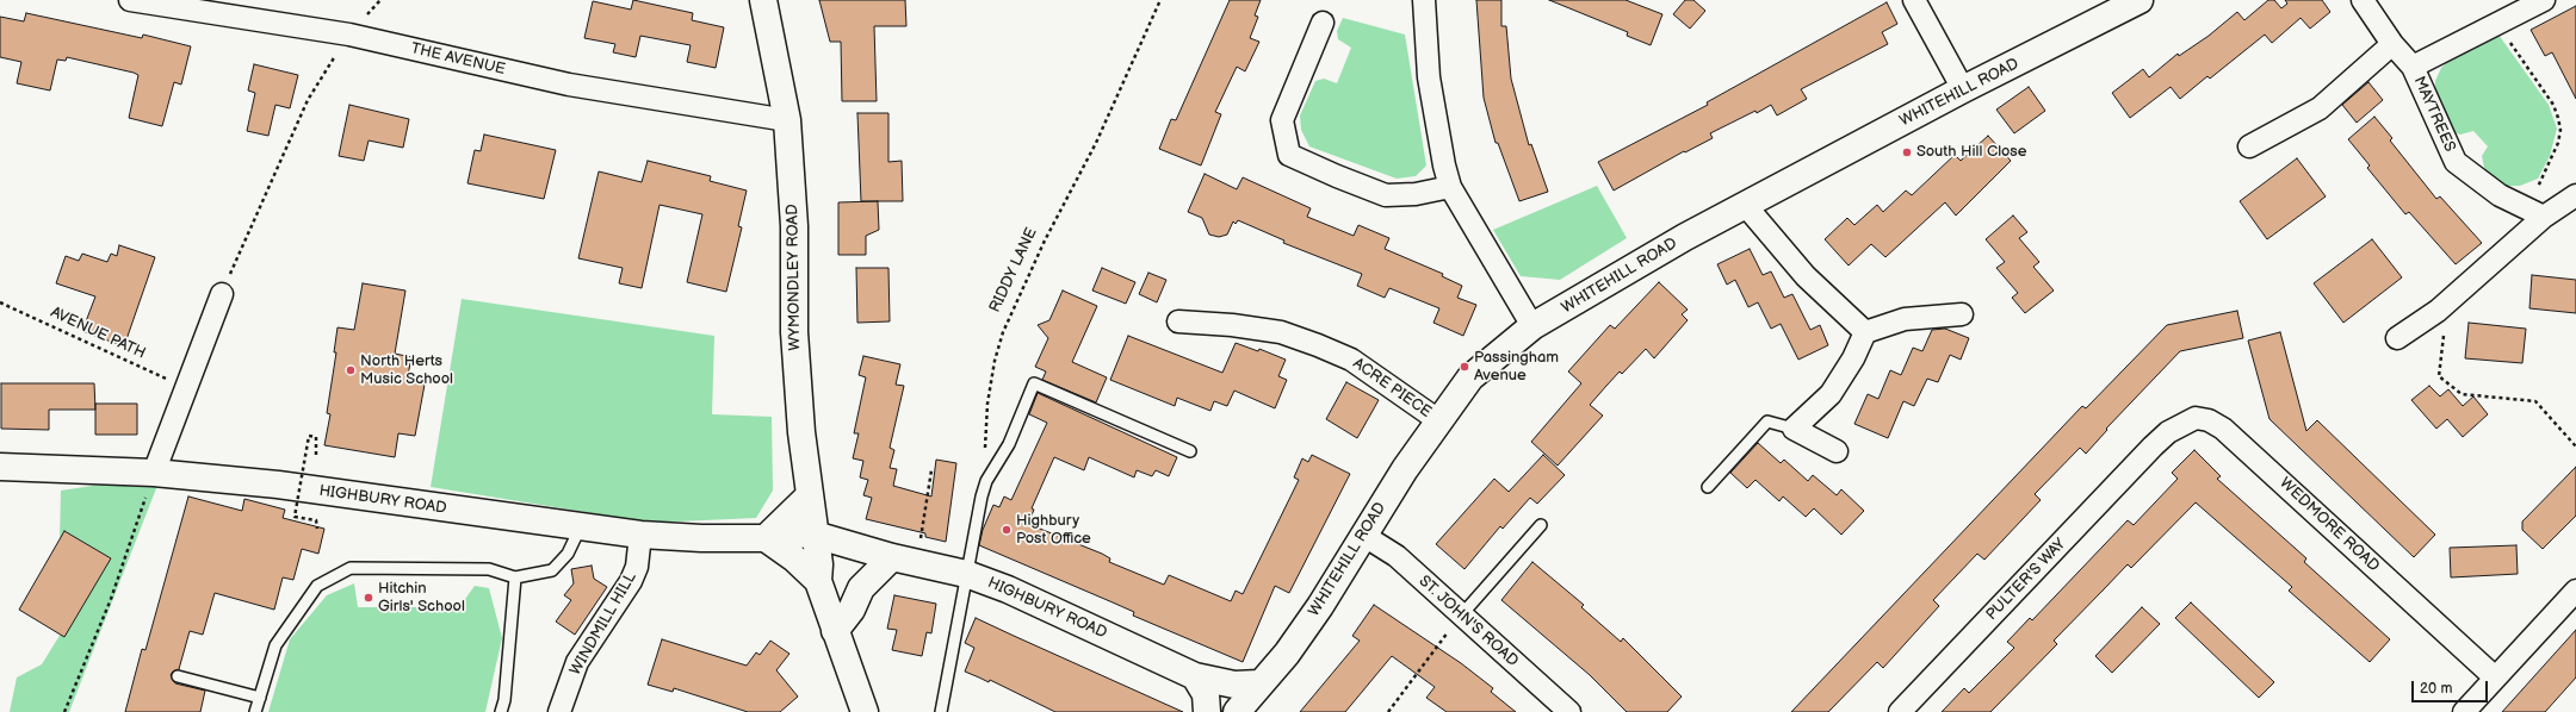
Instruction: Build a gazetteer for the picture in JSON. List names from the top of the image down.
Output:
{
  "streets": {
    "street": [
      "THE AVENUE",
      "WHITEHILL ROAD",
      "MAYTREES",
      "WYMONDLEY ROAD",
      "ACRE PIECE",
      "HIGHBURY ROAD",
      "WEDMORE ROAD",
      "PULTER'S WAY",
      "ST. JOHN'S ROAD",
      "WINDMILL HILL"
    ],
    "path": ["RIDDY LANE", "AVENUE PATH"]
  },
  "crossings": [
    ["THE AVENUE", "WYMONDLEY ROAD"],
    ["WHITEHILL ROAD", "ACRE PIECE"],
    ["WHITEHILL ROAD", "HIGHBURY ROAD"],
    ["WHITEHILL ROAD", "ST. JOHN'S ROAD"],
    ["WYMONDLEY ROAD", "HIGHBURY ROAD"],
    ["HIGHBURY ROAD", "WINDMILL HILL"],
    ["WEDMORE ROAD", "PULTER'S WAY"]
  ],
  "places": [
    "South Hill Close",
    "Passingham Avenue",
    "North Herts Music School",
    "Highbury Post Office",
    "Hitchin Girls' School"
  ],
  "scale_bar": "20 m"
}
